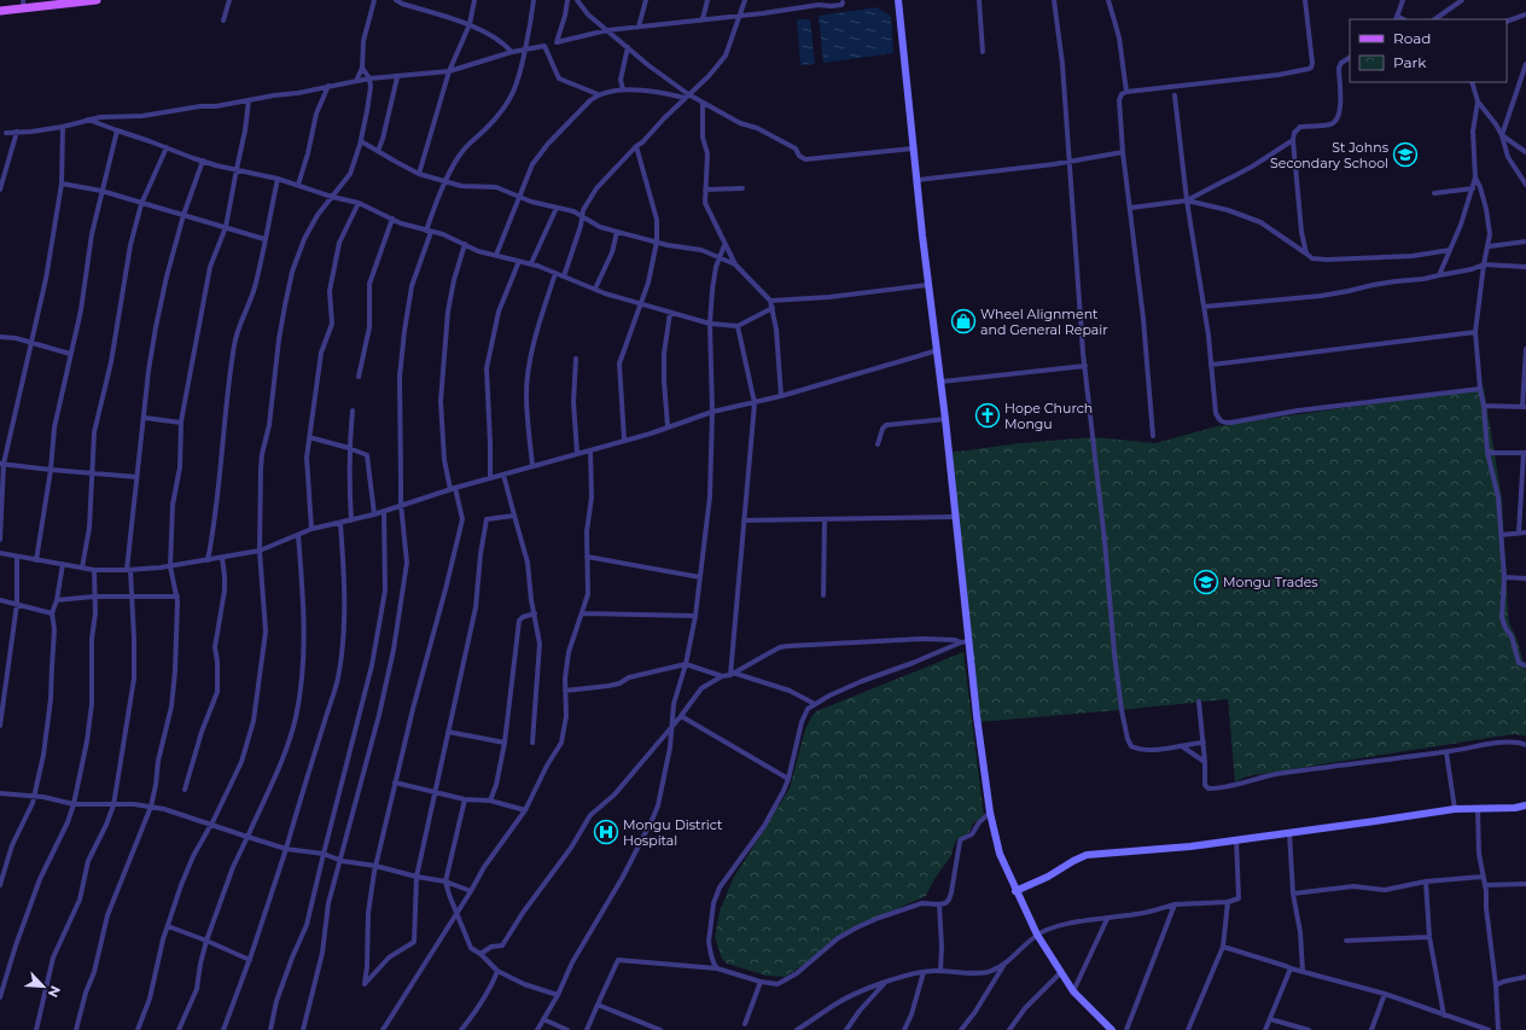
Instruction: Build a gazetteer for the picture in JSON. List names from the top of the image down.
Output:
{
  "places": {
    "school or university": ["St Johns Secondary School", "Mongu Trades"],
    "shop": ["Wheel Alignment and General Repair"],
    "church": ["Hope Church Mongu"],
    "hospital": ["Mongu District Hospital"]
  },
  "legend": ["Road", "Park"],
  "north": "bottom right"
}
